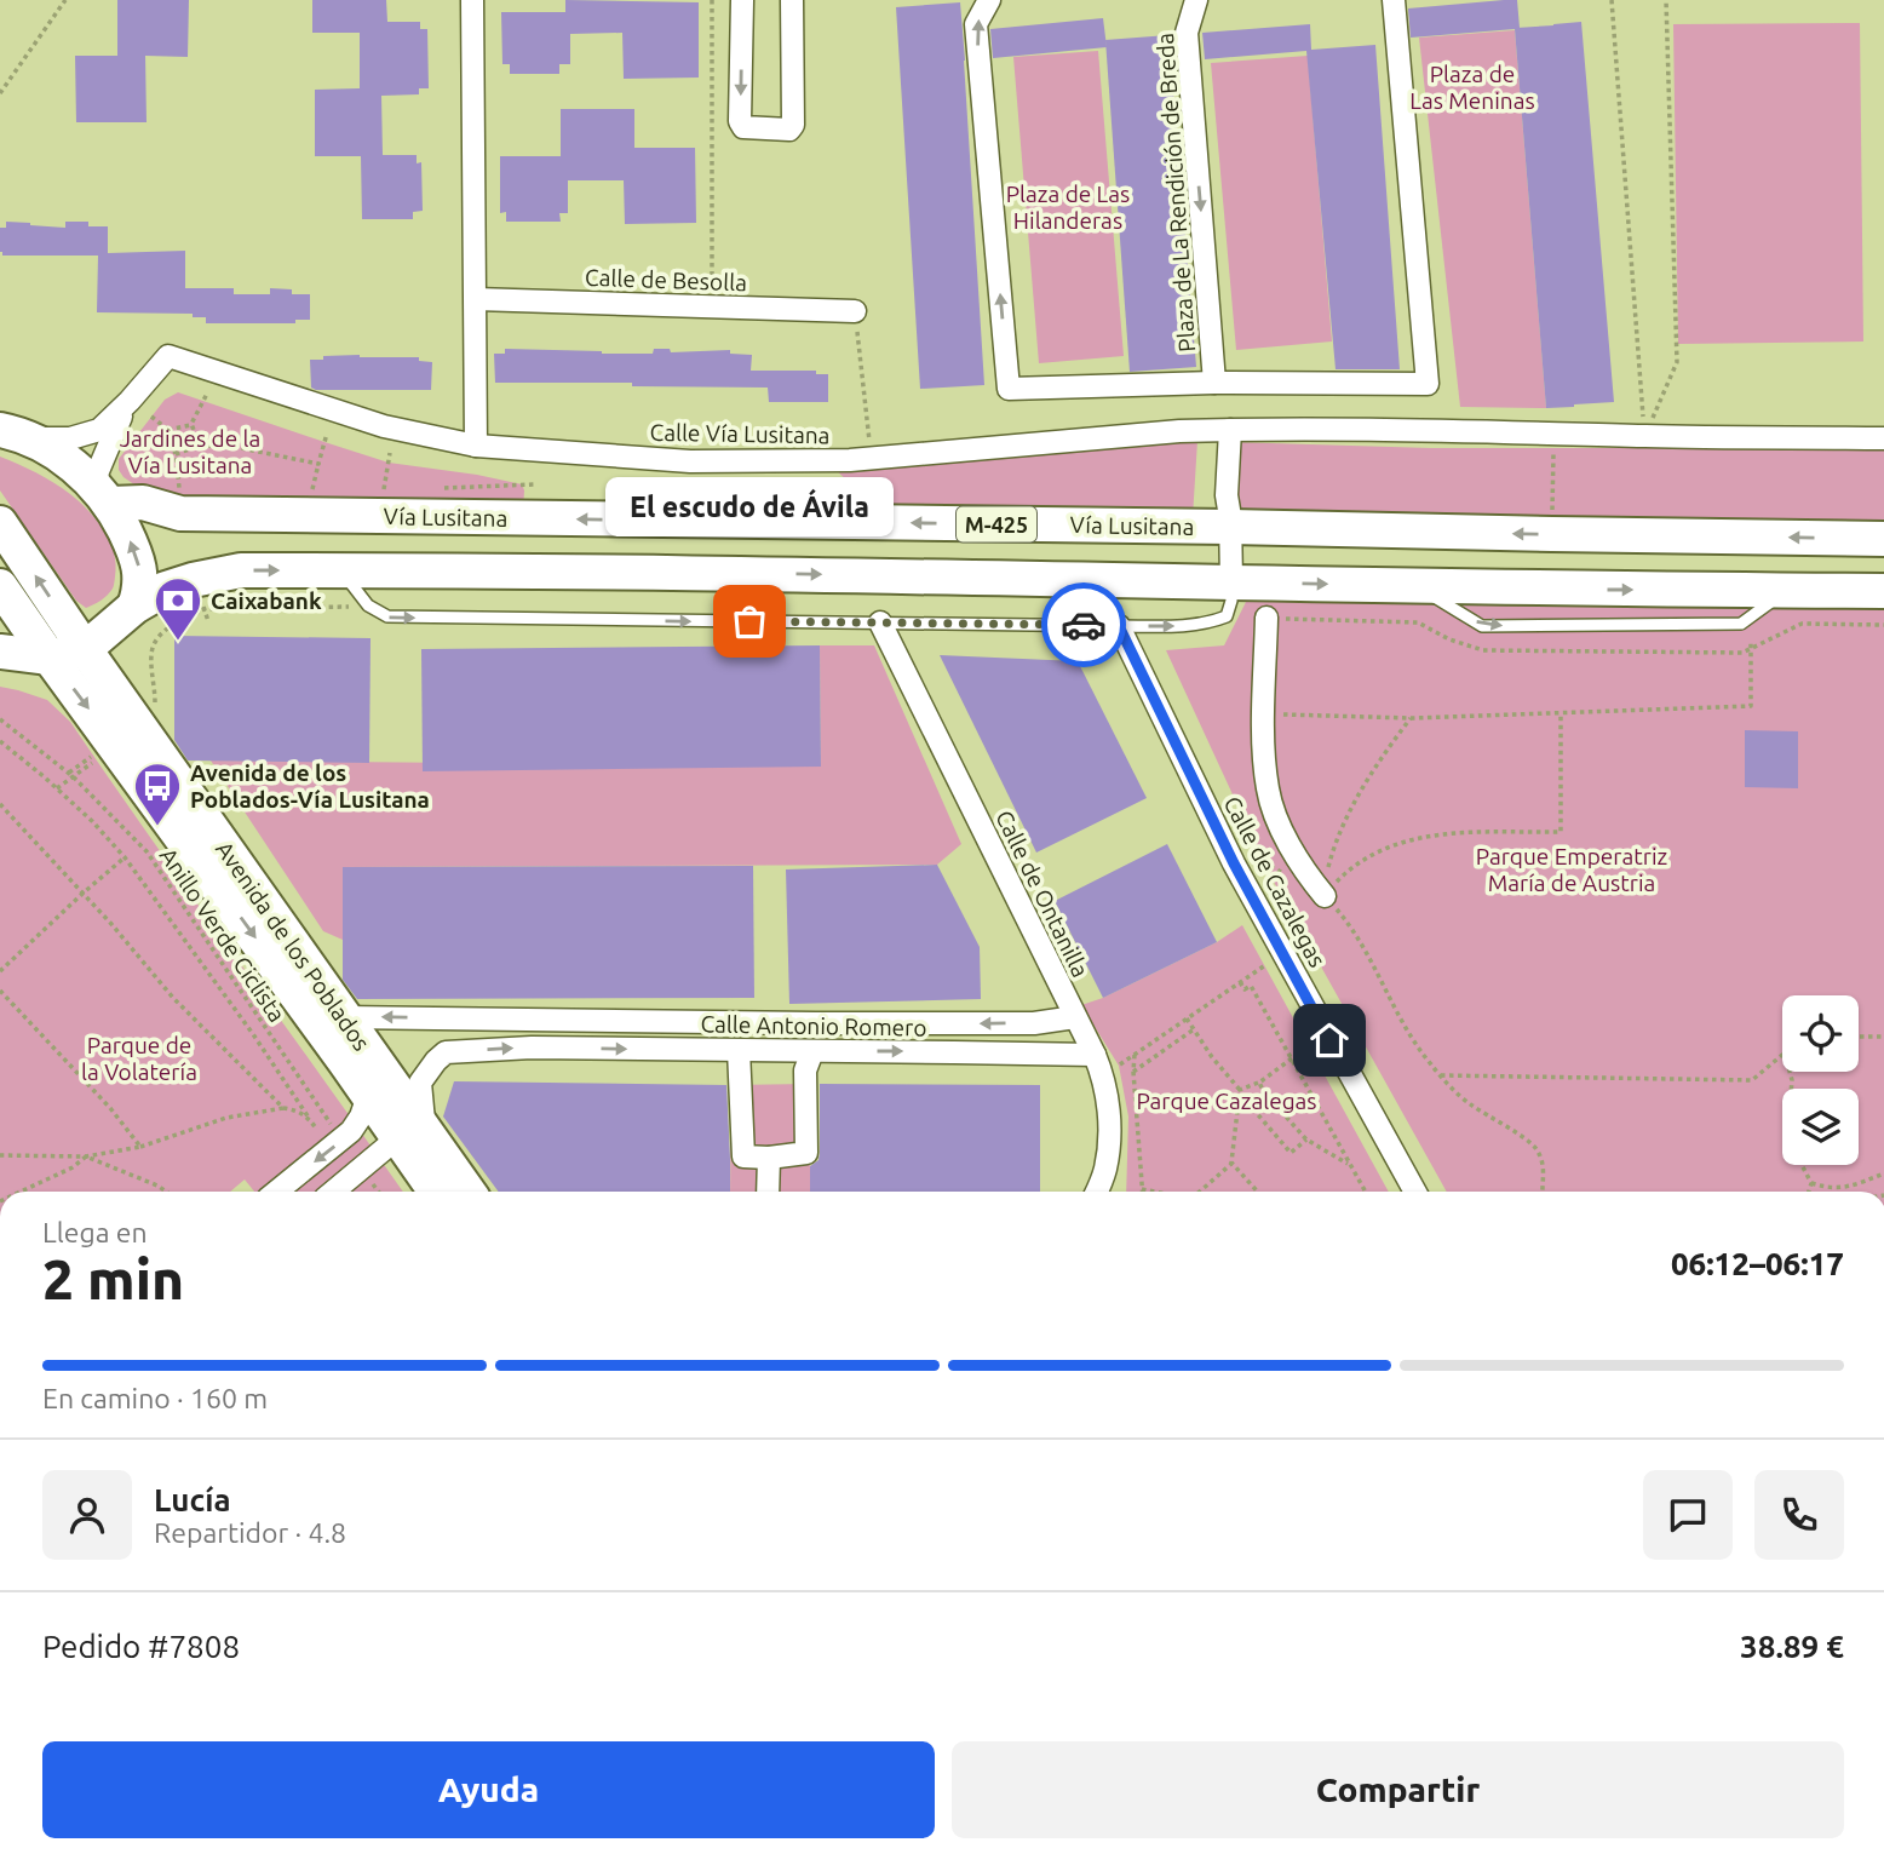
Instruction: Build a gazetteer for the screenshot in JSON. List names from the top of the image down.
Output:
{
  "streets": {
    "main road": ["Vía Lusitana", "M-425", "Avenida de los Poblados"],
    "street": [
      "Plaza de La Rendición de Breda",
      "Calle de Besolla",
      "Calle Vía Lusitana",
      "Calle de Cazalegas",
      "Calle de Ontanilla",
      "Calle Antonio Romero"
    ],
    "path": ["Anillo Verde Ciclista"]
  },
  "crossings": [
    ["Calle Vía Lusitana", "Vía Lusitana"],
    ["M-425", "Avenida de los Poblados"],
    ["Calle de Ontanilla", "Calle Antonio Romero"],
    ["Avenida de los Poblados", "Calle Antonio Romero"]
  ],
  "one_way": ["Plaza de La Rendición de Breda"],
  "parks": [
    "Plaza de Las Meninas",
    "Plaza de Las Hilanderas",
    "Jardines de la Vía Lusitana",
    "Parque Emperatriz María de Austria",
    "Parque de la Volatería",
    "Parque Cazalegas"
  ],
  "places": {
    "other": ["El escudo de Ávila"],
    "bank": ["Caixabank"],
    "bus stop": ["Avenida de los Poblados-Vía Lusitana"]
  },
  "page": {
    "bubble": "El escudo de Ávila",
    "heading": ["2 min", "Llega en", "06:12–06:17"],
    "panel": [
      "Lucía",
      "Repartidor · 4.8",
      "Pedido #7808",
      "38.89 €"
    ],
    "bar": "En camino · 160 m",
    "buttons": ["Ayuda", "Compartir"]
  }
}
